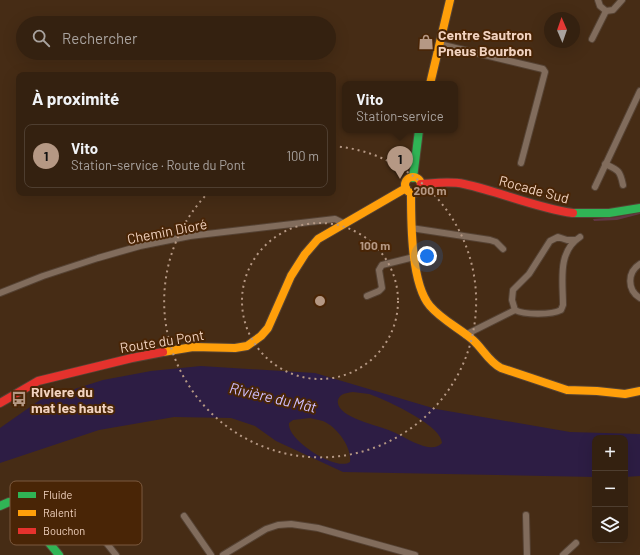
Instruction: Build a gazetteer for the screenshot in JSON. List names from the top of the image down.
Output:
{
  "streets": {
    "main road": ["Rocade Sud", "Route du Pont"],
    "street": ["Chemin Dioré"]
  },
  "crossings": [
    ["Rocade Sud", "Route du Pont"],
    ["Chemin Dioré", "Route du Pont"]
  ],
  "water": ["Rivière du Mât"],
  "places": {
    "shop": ["Centre Sautron Pneus Bourbon"],
    "bus stop": ["Riviere du mat les hauts"]
  },
  "legend": ["Fluide", "Ralenti", "Bouchon"],
  "north": "top",
  "page": {
    "search": "Rechercher",
    "heading": "À proximité",
    "popup": ["Vito", "Station-service"],
    "list": [
      {
        "mark": "1",
        "name": "Vito",
        "note": "Station-service · Route du Pont",
        "value": "100 m"
      }
    ],
    "pins": "1",
    "map_buttons": ["+", "−"]
  },
  "rings": ["200 m", "100 m"]
}
